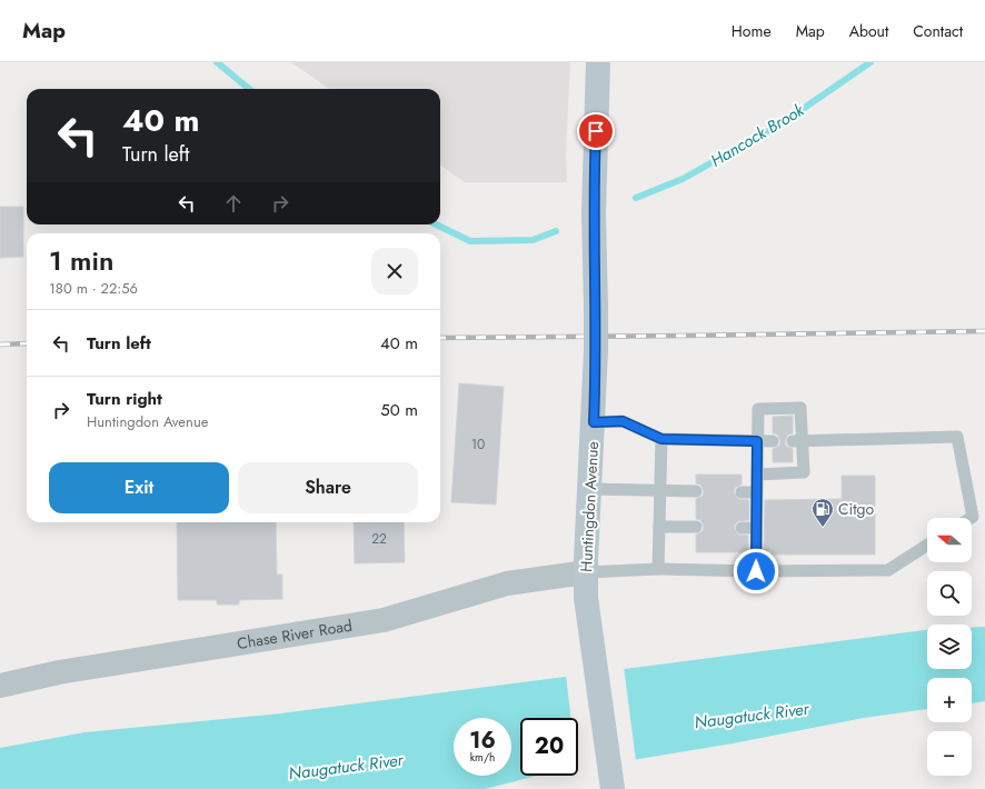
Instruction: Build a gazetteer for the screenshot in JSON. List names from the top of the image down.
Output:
{
  "streets": {
    "main road": ["Huntingdon Avenue"],
    "street": ["Chase River Road"]
  },
  "crossings": [
    ["Huntingdon Avenue", "Chase River Road"]
  ],
  "water": ["Hancock Brook", "Naugatuck River"],
  "places": {
    "fuel station": ["Citgo"]
  },
  "house_numbers": ["10", "22"],
  "north": "left",
  "page": {
    "header": "Map",
    "nav": [
      "Home",
      "Map",
      "About",
      "Contact"
    ],
    "turn": ["40 m", "Turn left"],
    "heading": ["1 min", "180 m · 22:56"],
    "list": [
      {
        "name": "Turn left",
        "value": "40 m"
      },
      {
        "name": "Turn right",
        "note": "Huntingdon Avenue",
        "value": "50 m"
      }
    ],
    "buttons": ["Exit", "Share"],
    "map_buttons": ["+", "−"],
    "speed": "16 km/h",
    "limit": "20"
  }
}
